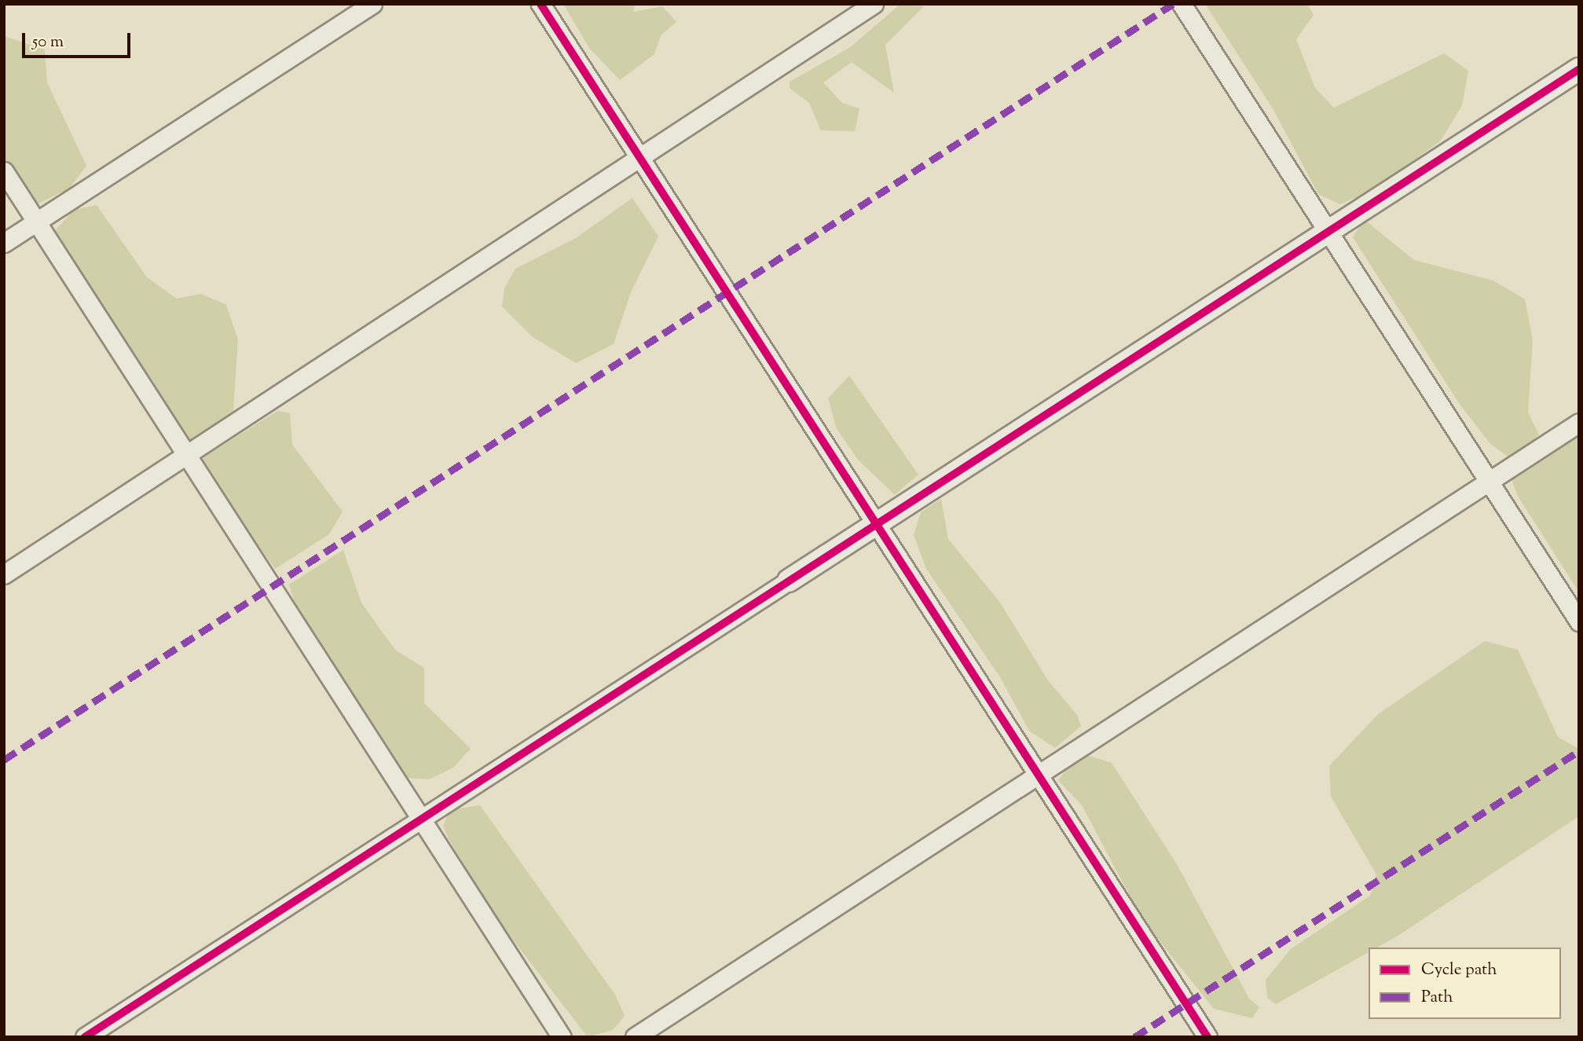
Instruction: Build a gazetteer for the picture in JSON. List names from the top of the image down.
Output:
{
  "legend": ["Cycle path", "Path"],
  "scale_bar": "50 m"
}
